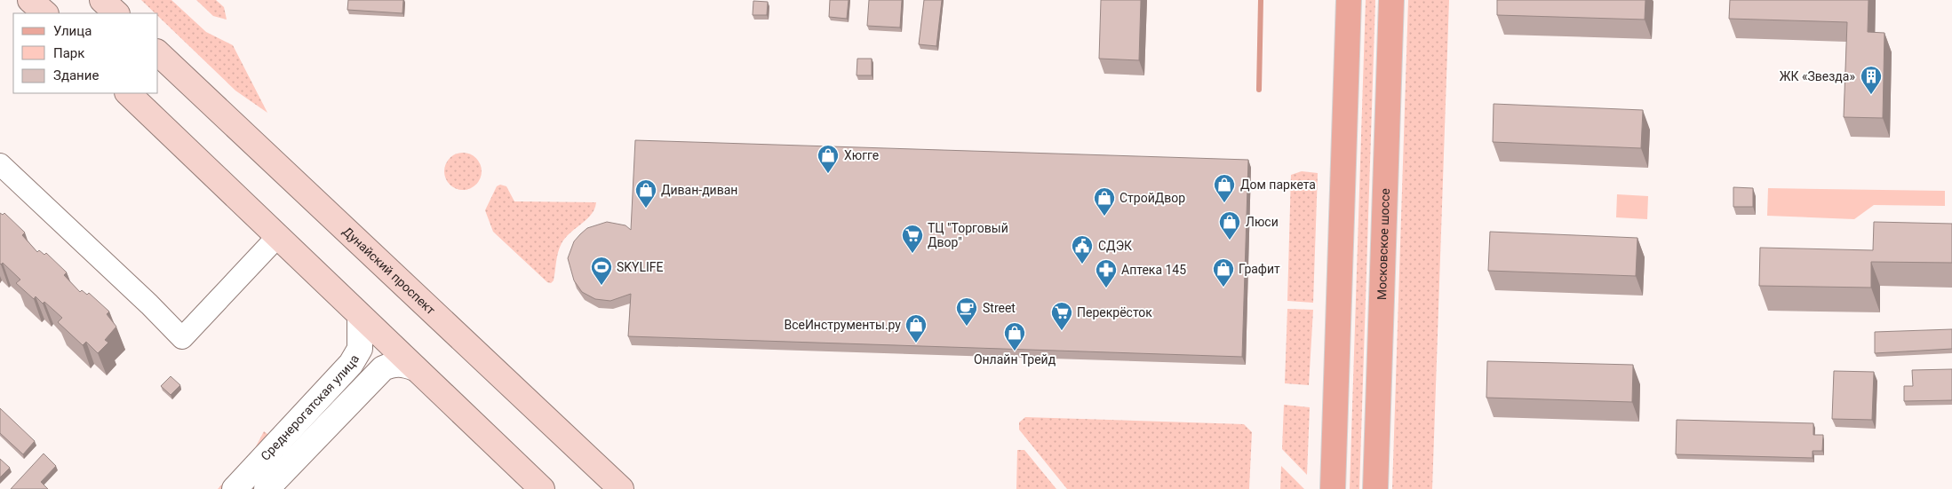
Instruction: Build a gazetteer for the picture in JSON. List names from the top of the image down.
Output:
{
  "streets": {
    "main road": ["Московское шоссе", "Дунайский проспект"],
    "street": ["Среднерогатская улица"]
  },
  "places": {
    "building": ["ЖК «Звезда»"],
    "shop": [
      "Хюгге",
      "Дом паркета",
      "Диван-диван",
      "СтройДвор",
      "Люси",
      "Графит",
      "ВсеИнструменты.ру",
      "Онлайн Трейд"
    ],
    "supermarket": ["ТЦ \"Торговый Двор\"", "Перекрёсток"],
    "public building": ["СДЭК"],
    "sports": ["SKYLIFE"],
    "pharmacy": ["Аптека 145"],
    "cafe": ["Street"]
  },
  "legend": ["Улица", "Парк", "Здание"]
}
